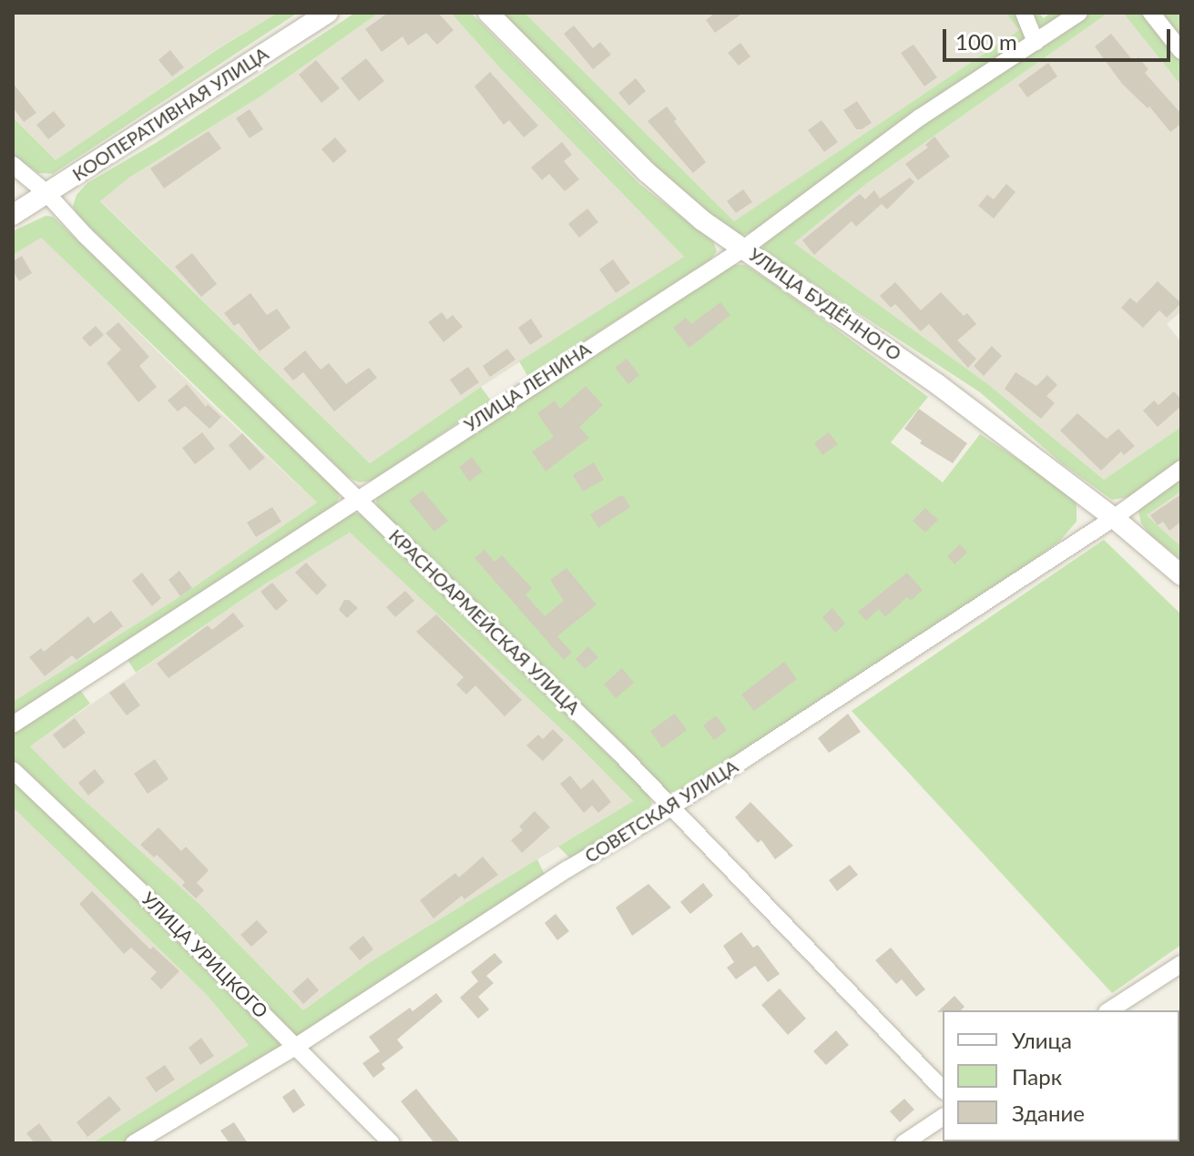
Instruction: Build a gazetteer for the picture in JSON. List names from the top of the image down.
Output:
{
  "streets": {
    "street": [
      "КООПЕРАТИВНАЯ УЛИЦА",
      "УЛИЦА БУДЁННОГО",
      "УЛИЦА ЛЕНИНА",
      "КРАСНОАРМЕЙСКАЯ УЛИЦА",
      "СОВЕТСКАЯ УЛИЦА",
      "УЛИЦА УРИЦКОГО"
    ]
  },
  "crossings": [
    ["КООПЕРАТИВНАЯ УЛИЦА", "КРАСНОАРМЕЙСКАЯ УЛИЦА"],
    ["УЛИЦА БУДЁННОГО", "УЛИЦА ЛЕНИНА"],
    ["УЛИЦА БУДЁННОГО", "СОВЕТСКАЯ УЛИЦА"],
    ["УЛИЦА ЛЕНИНА", "КРАСНОАРМЕЙСКАЯ УЛИЦА"],
    ["КРАСНОАРМЕЙСКАЯ УЛИЦА", "СОВЕТСКАЯ УЛИЦА"],
    ["СОВЕТСКАЯ УЛИЦА", "УЛИЦА УРИЦКОГО"]
  ],
  "legend": ["Улица", "Парк", "Здание"],
  "scale_bar": "100 m"
}
